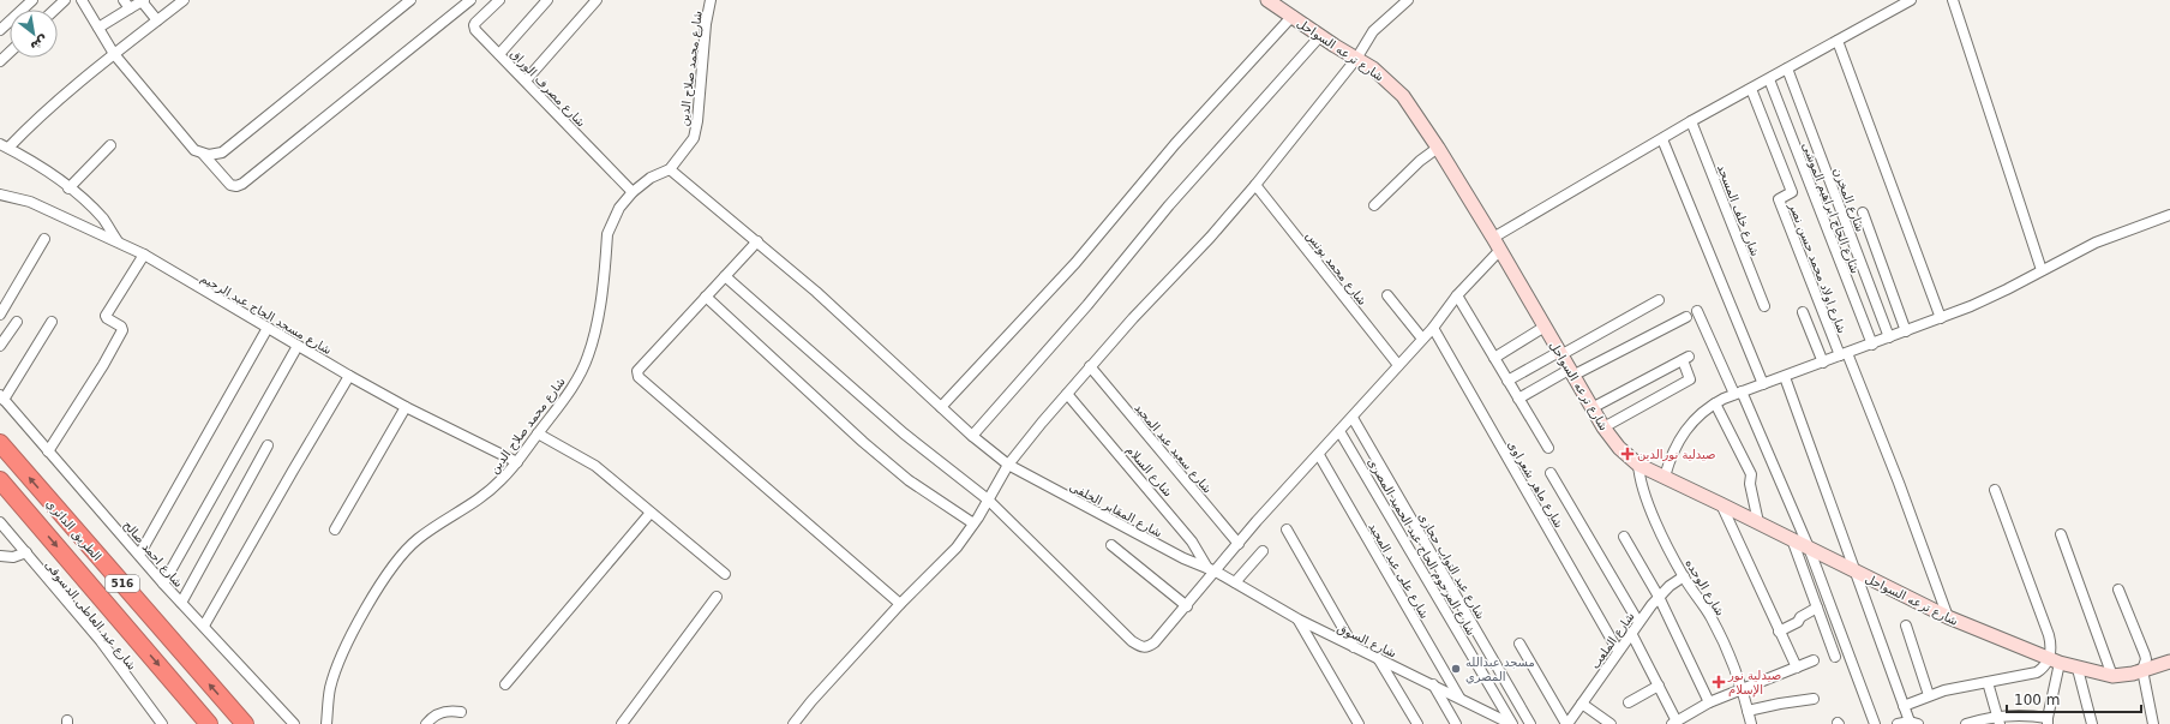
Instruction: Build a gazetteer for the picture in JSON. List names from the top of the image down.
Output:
{
  "streets": {
    "highway": ["الطريق الدائري", "516"],
    "main road": ["شارع ترعه السواحل"],
    "street": [
      "شارع محمد صلاح الدين",
      "شارع مصرف الوراق",
      "شارع المخزن",
      "شارع الحاج ابراهيم الموشى",
      "شارع خلف المسجد",
      "شارع محمد يونس",
      "شارع اولاد محمد حسن نصر",
      "شارع مسجد الحاج عبد الرحيم",
      "شارع سعيد عبد المجيد",
      "شارع السلام",
      "شارع ماهر شعراوى",
      "شارع المقابر الخلفى",
      "شارع المرحوم الحاج عبد الحميد المصرى",
      "شارع احمد صالح",
      "شارع عبد التواب حجازى",
      "شارع على عبد المجيد",
      "شارع الوحده",
      "شارع عبد العاطى الدسوقى",
      "شارع السوق",
      "شارع الملعب"
    ]
  },
  "crossings": [
    ["شارع ترعه السواحل", "شارع الوحده"],
    ["شارع محمد صلاح الدين", "شارع مصرف الوراق"],
    ["شارع محمد صلاح الدين", "شارع مسجد الحاج عبد الرحيم"],
    ["شارع محمد صلاح الدين", "شارع المقابر الخلفى"],
    ["شارع السلام", "شارع المقابر الخلفى"],
    ["شارع السلام", "شارع السوق"],
    ["شارع ماهر شعراوى", "شارع الملعب"],
    ["شارع المقابر الخلفى", "شارع السوق"],
    ["شارع المرحوم الحاج عبد الحميد المصرى", "شارع السوق"],
    ["شارع على عبد المجيد", "شارع السوق"],
    ["شارع الوحده", "شارع الملعب"]
  ],
  "places": {
    "health": ["صيدلية نورالدين", "صيدلية نور الإسلام"],
    "other": ["مسجد عبدالله المصري"]
  },
  "scale_bar": "100 m",
  "north": "bottom right"
}
